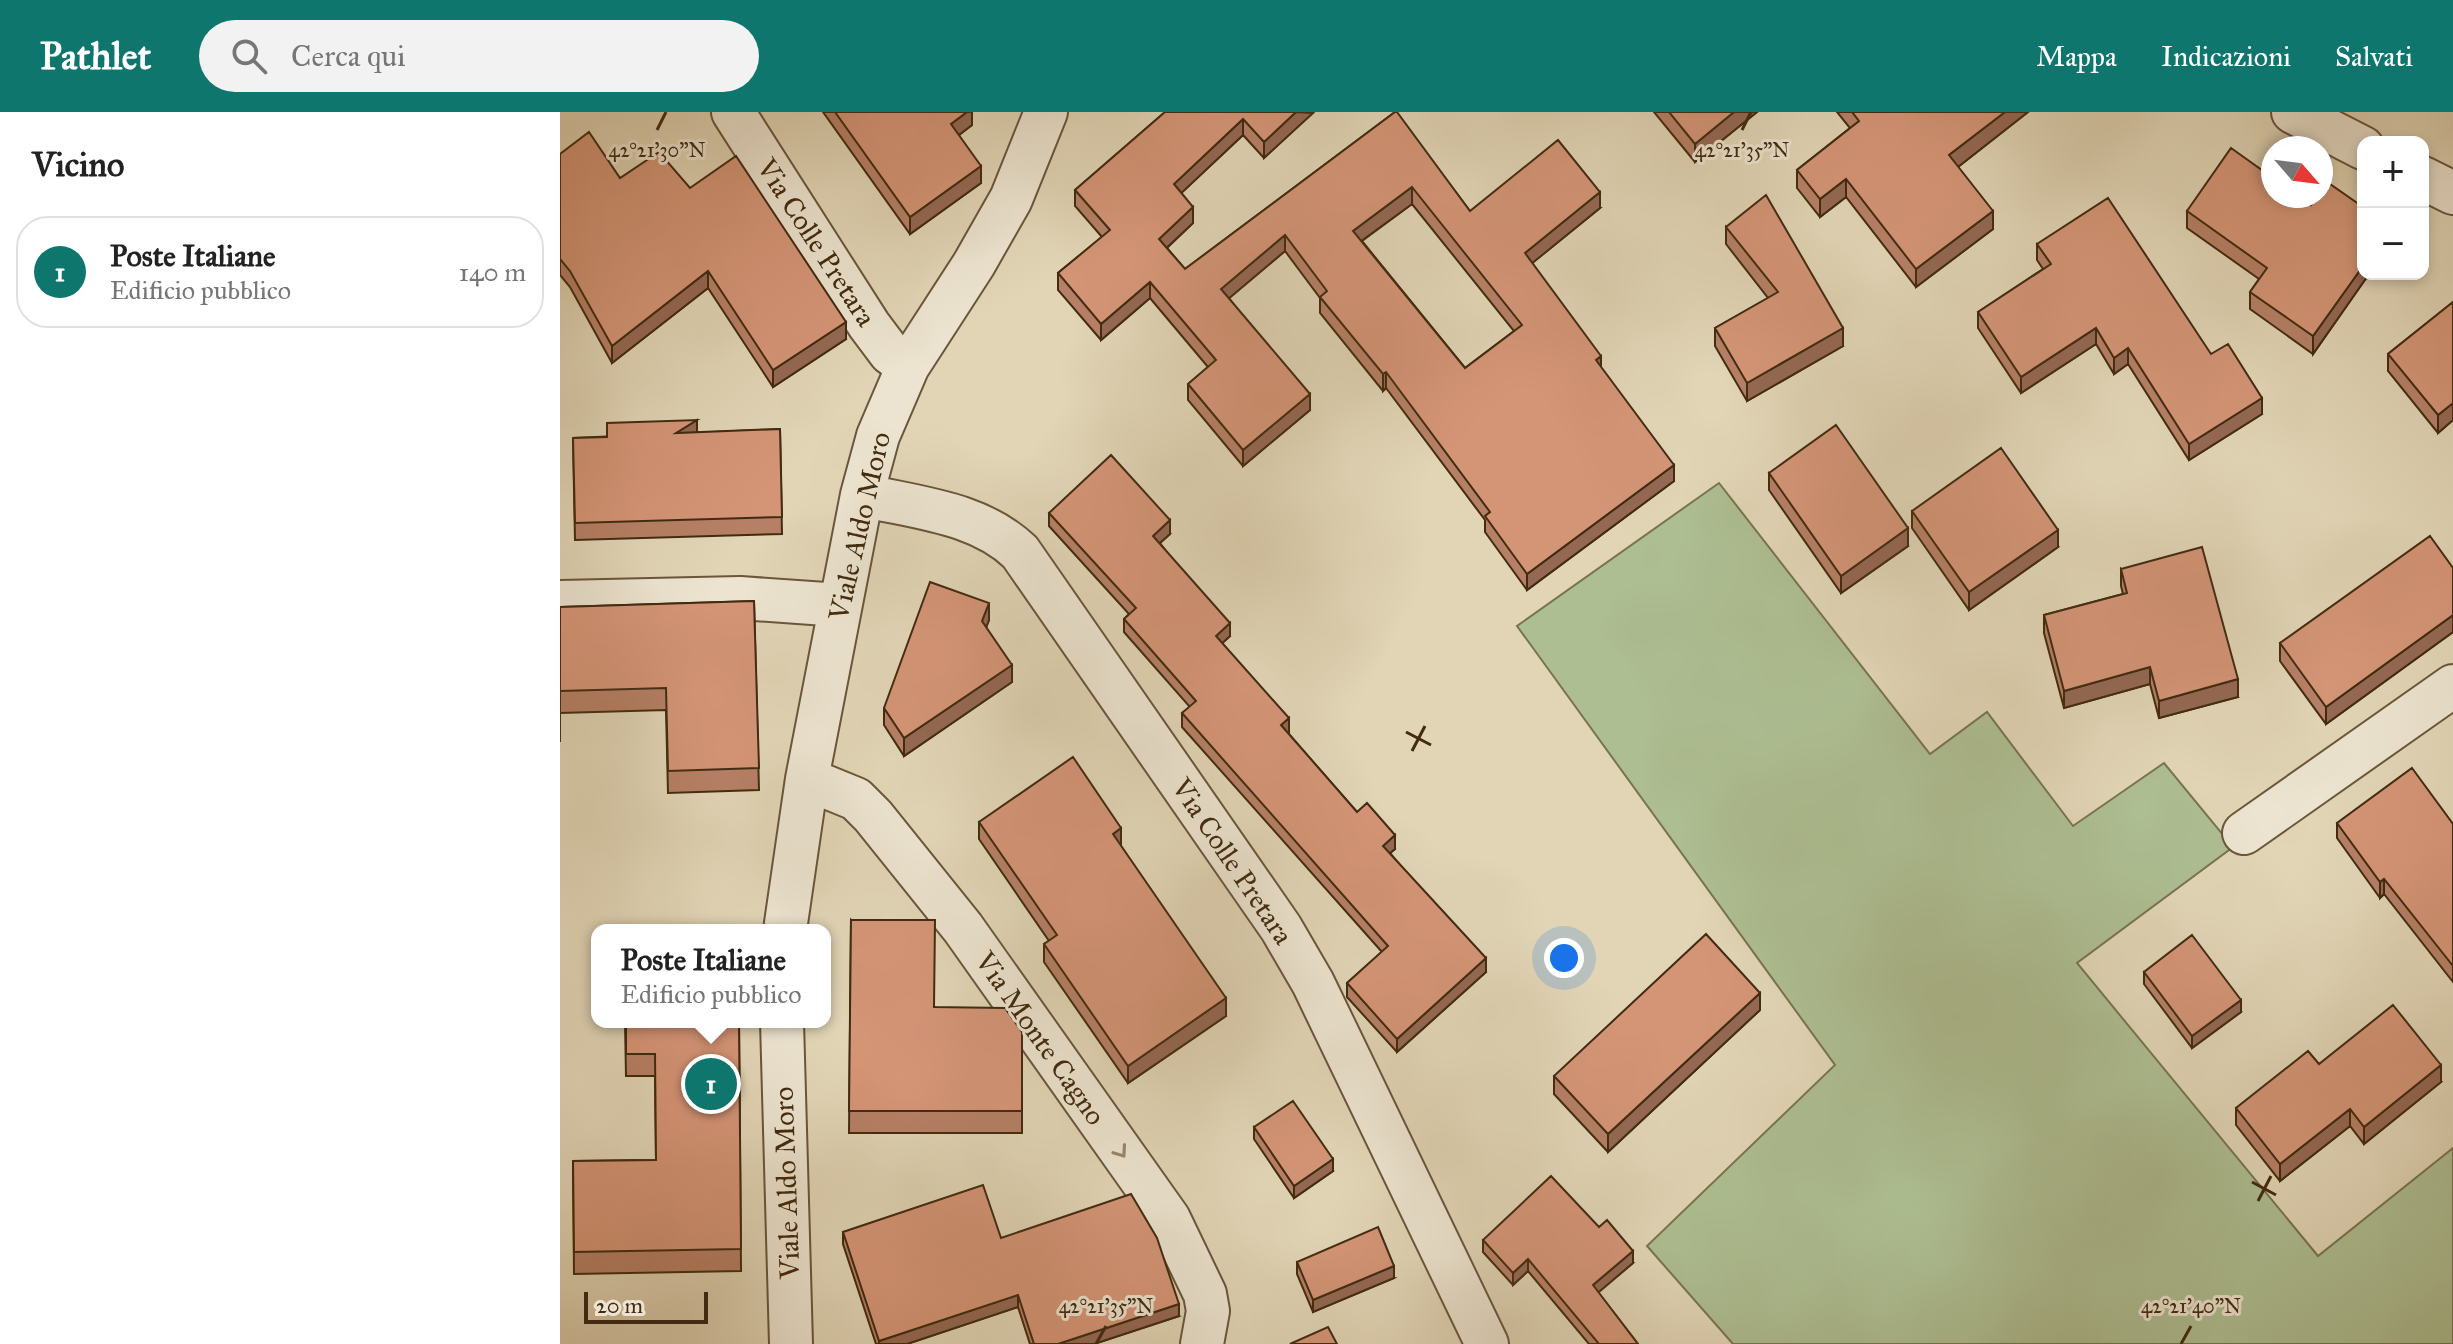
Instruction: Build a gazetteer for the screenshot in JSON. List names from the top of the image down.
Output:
{
  "streets": {
    "street": ["Via Colle Pretara", "Viale Aldo Moro", "Via Monte Cagno"]
  },
  "crossings": [
    ["Via Colle Pretara", "Viale Aldo Moro"],
    ["Viale Aldo Moro", "Via Monte Cagno"]
  ],
  "one_way": ["Via Monte Cagno"],
  "scale_bar": "20 m",
  "north": "bottom right",
  "page": {
    "header": "Pathlet",
    "search": "Cerca qui",
    "nav": ["Mappa", "Indicazioni", "Salvati"],
    "heading": "Vicino",
    "map_buttons": ["+", "−"],
    "list": [
      {
        "mark": "1",
        "name": "Poste Italiane",
        "note": "Edificio pubblico",
        "value": "140 m"
      }
    ],
    "popup": ["Poste Italiane", "Edificio pubblico"],
    "pins": "1",
    "scale": "20 m"
  },
  "coordinates": ["42°21'30\"N", "42°21'35\"N", "42°21'40\"N"]
}
